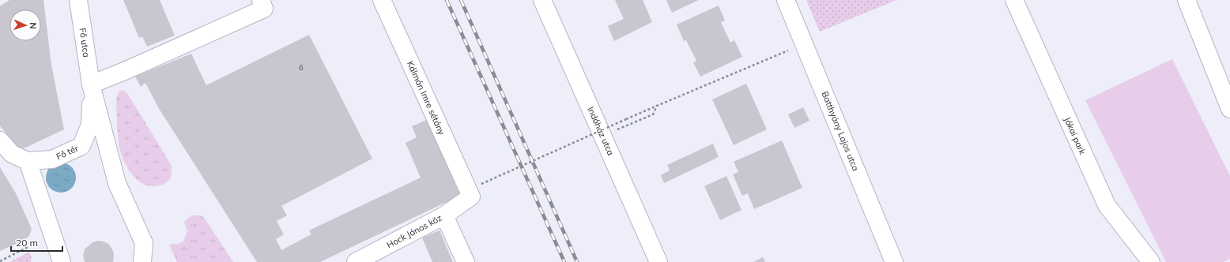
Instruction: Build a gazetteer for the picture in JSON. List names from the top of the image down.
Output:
{
  "streets": {
    "street": [
      "Fő utca",
      "Kálmán Imre sétány",
      "Indóház utca",
      "Batthyány Lajos utca",
      "Jókai park",
      "Fő tér",
      "Hock János köz"
    ]
  },
  "crossings": [
    ["Fő utca", "Fő tér"],
    ["Kálmán Imre sétány", "Hock János köz"]
  ],
  "house_numbers": ["6"],
  "scale_bar": "20 m",
  "north": "right"
}
